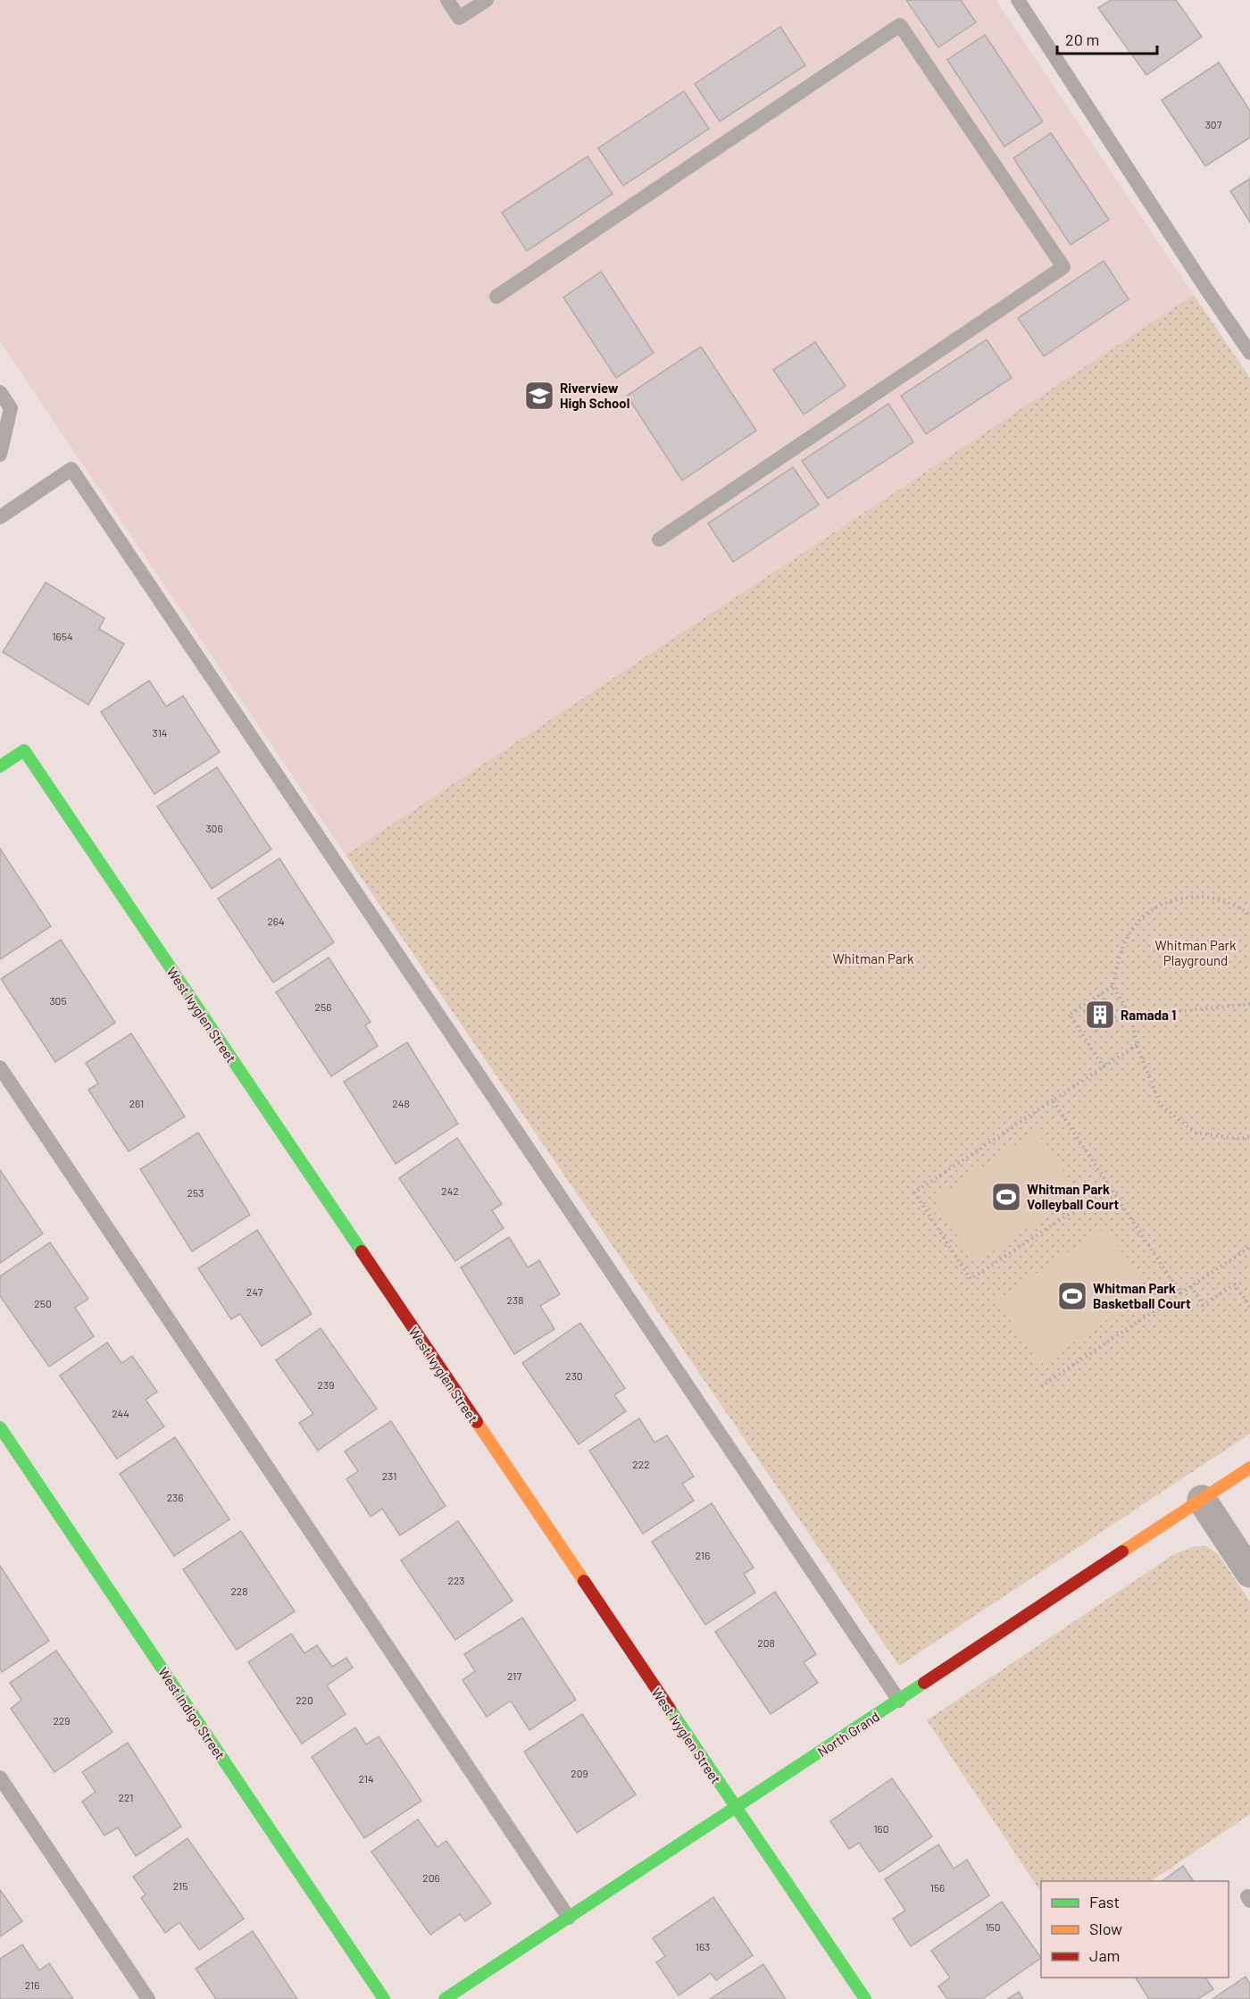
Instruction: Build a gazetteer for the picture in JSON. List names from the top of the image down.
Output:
{
  "streets": {
    "street": ["West Ivyglen Street", "West Indigo Street", "North Grand"]
  },
  "crossings": [
    ["West Ivyglen Street", "North Grand"]
  ],
  "parks": ["Whitman Park Playground", "Whitman Park"],
  "places": {
    "school or university": ["Riverview High School"],
    "building": ["Ramada 1"],
    "sports": ["Whitman Park Volleyball Court", "Whitman Park Basketball Court"]
  },
  "house_numbers": [
    "307",
    "1654",
    "314",
    "306",
    "264",
    "305",
    "256",
    "261",
    "248",
    "242",
    "253",
    "247",
    "238",
    "250",
    "230",
    "239",
    "244",
    "222",
    "231",
    "236",
    "216",
    "223",
    "228",
    "208",
    "217",
    "220",
    "229",
    "209",
    "214",
    "221",
    "160",
    "206",
    "215",
    "156",
    "150",
    "163",
    "216"
  ],
  "legend": ["Fast", "Slow", "Jam"],
  "scale_bar": "20 m"
}
